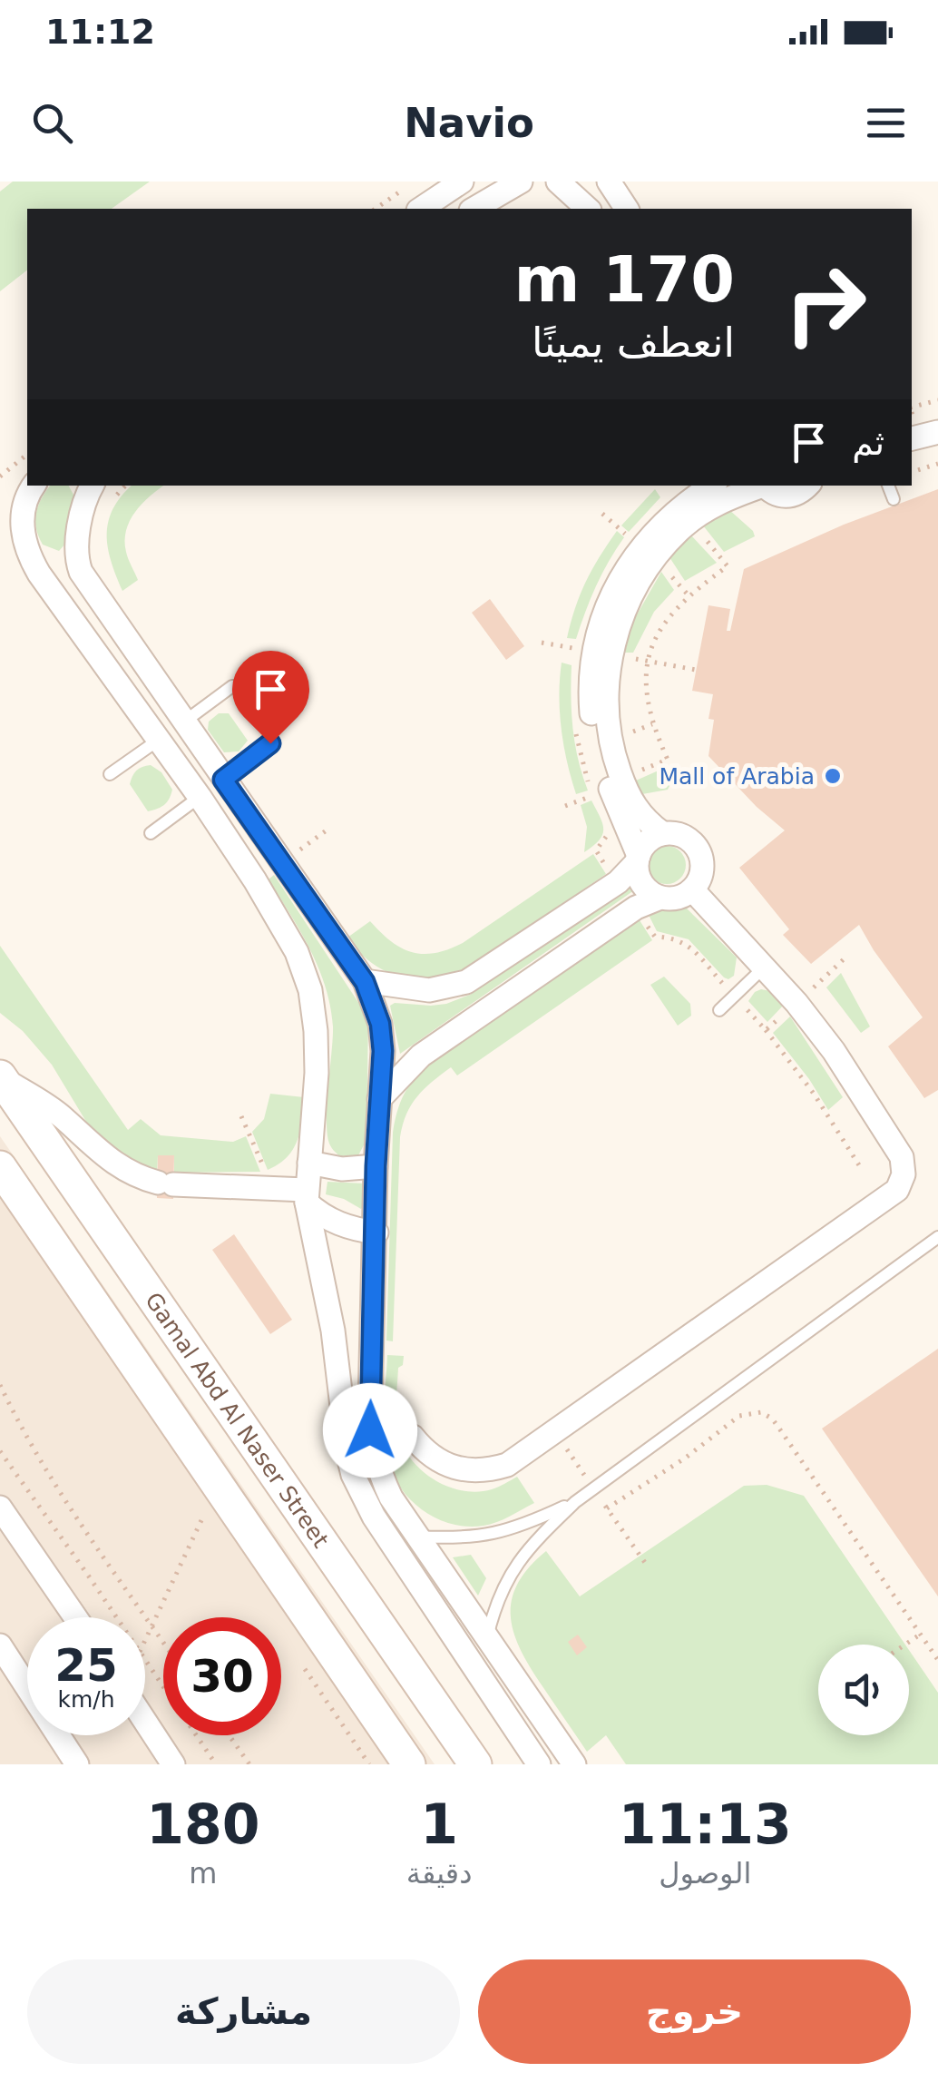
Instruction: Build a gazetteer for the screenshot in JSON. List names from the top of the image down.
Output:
{
  "streets": {
    "main road": ["Gamal Abd Al Naser Street"]
  },
  "places": ["Mall of Arabia"],
  "page": {
    "status": "11:12",
    "header": "Navio",
    "turn": ["170 m", "انعطف يمينًا"],
    "then": "ثم",
    "speed": "25 km/h",
    "limit": "30",
    "eta": [
      "11:13",
      "الوصول",
      "1",
      "دقيقة",
      "180",
      "m"
    ],
    "buttons": ["خروج", "مشاركة"]
  }
}
